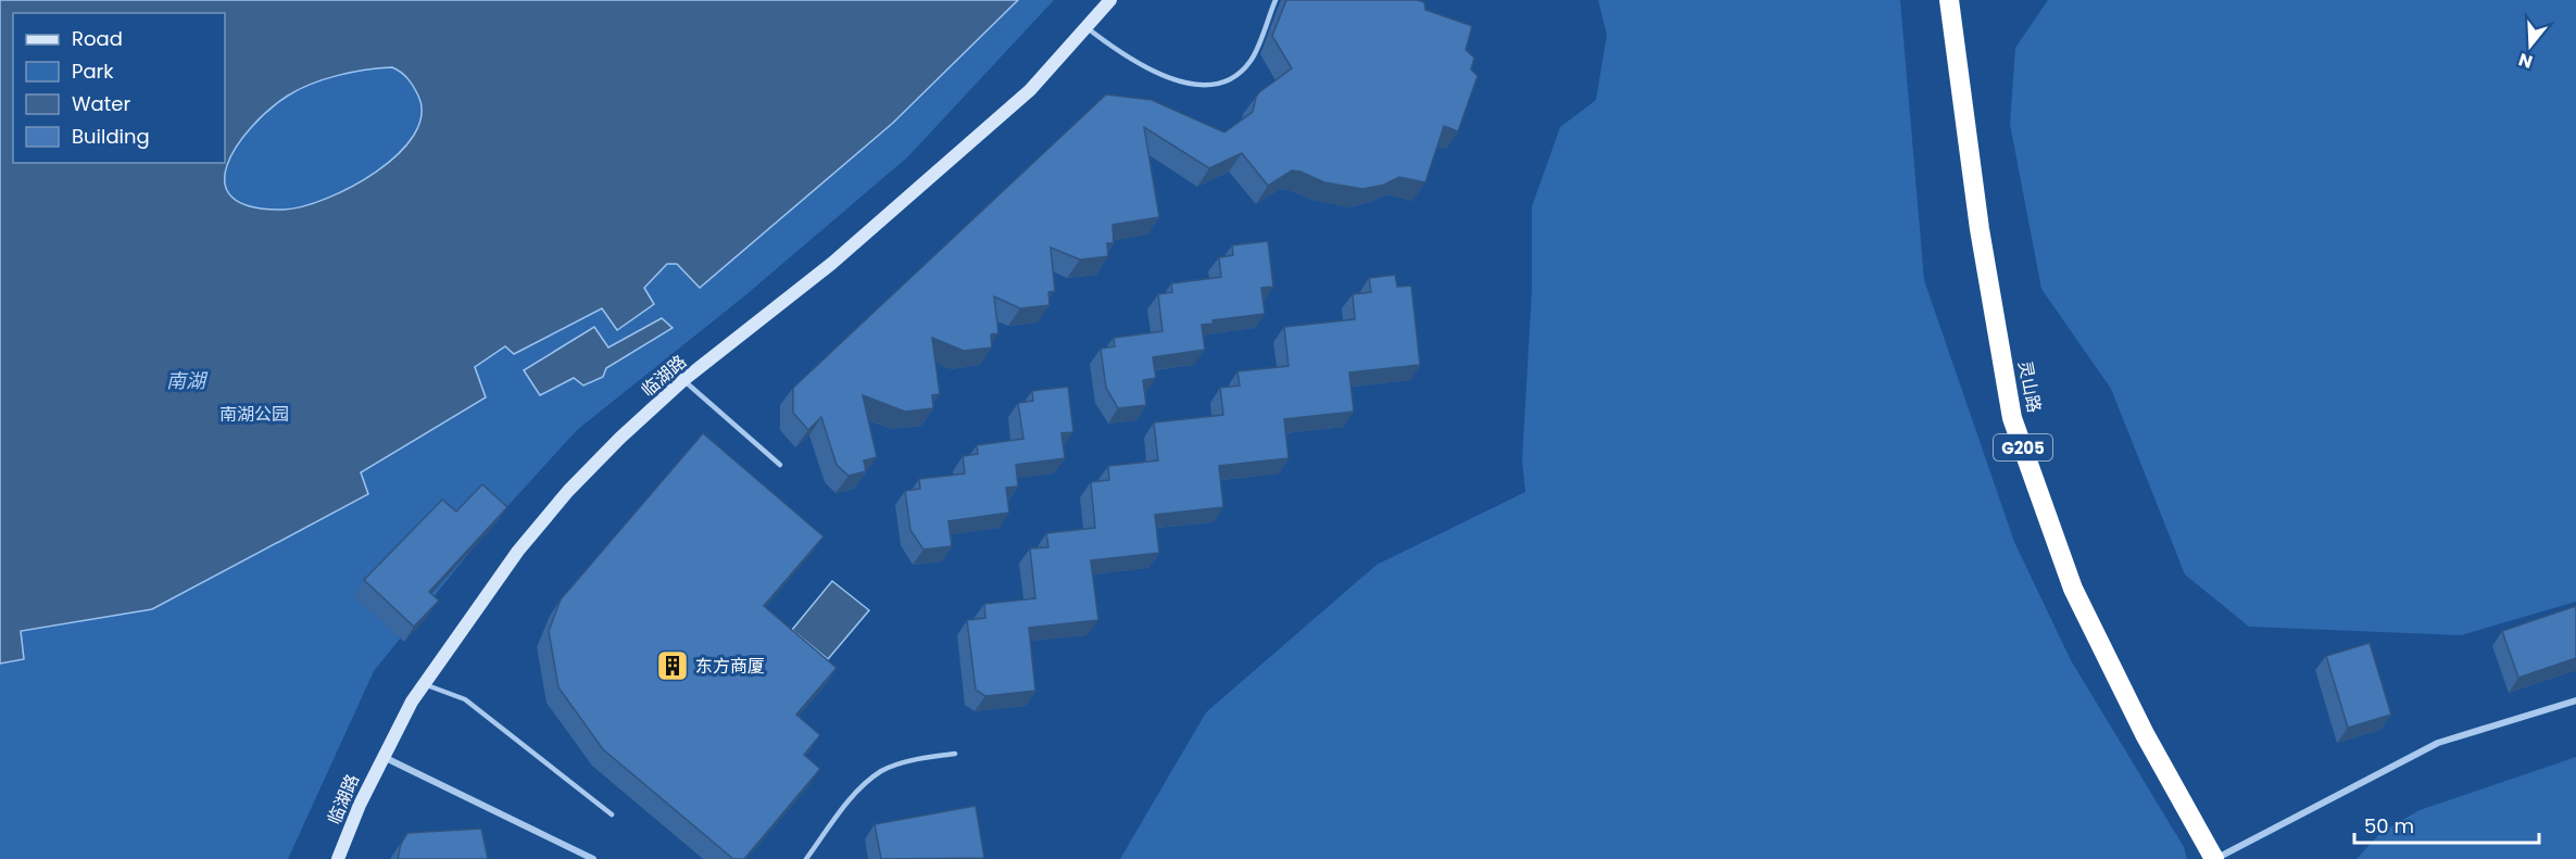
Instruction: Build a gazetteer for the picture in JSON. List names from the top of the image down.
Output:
{
  "streets": {
    "highway": ["灵山路", "G205"],
    "street": ["临湖路"]
  },
  "water": ["南湖"],
  "parks": ["南湖公园"],
  "places": {
    "building": ["东方商厦"]
  },
  "legend": [
    "Road",
    "Park",
    "Water",
    "Building"
  ],
  "scale_bar": "50 m",
  "north": "bottom"
}
